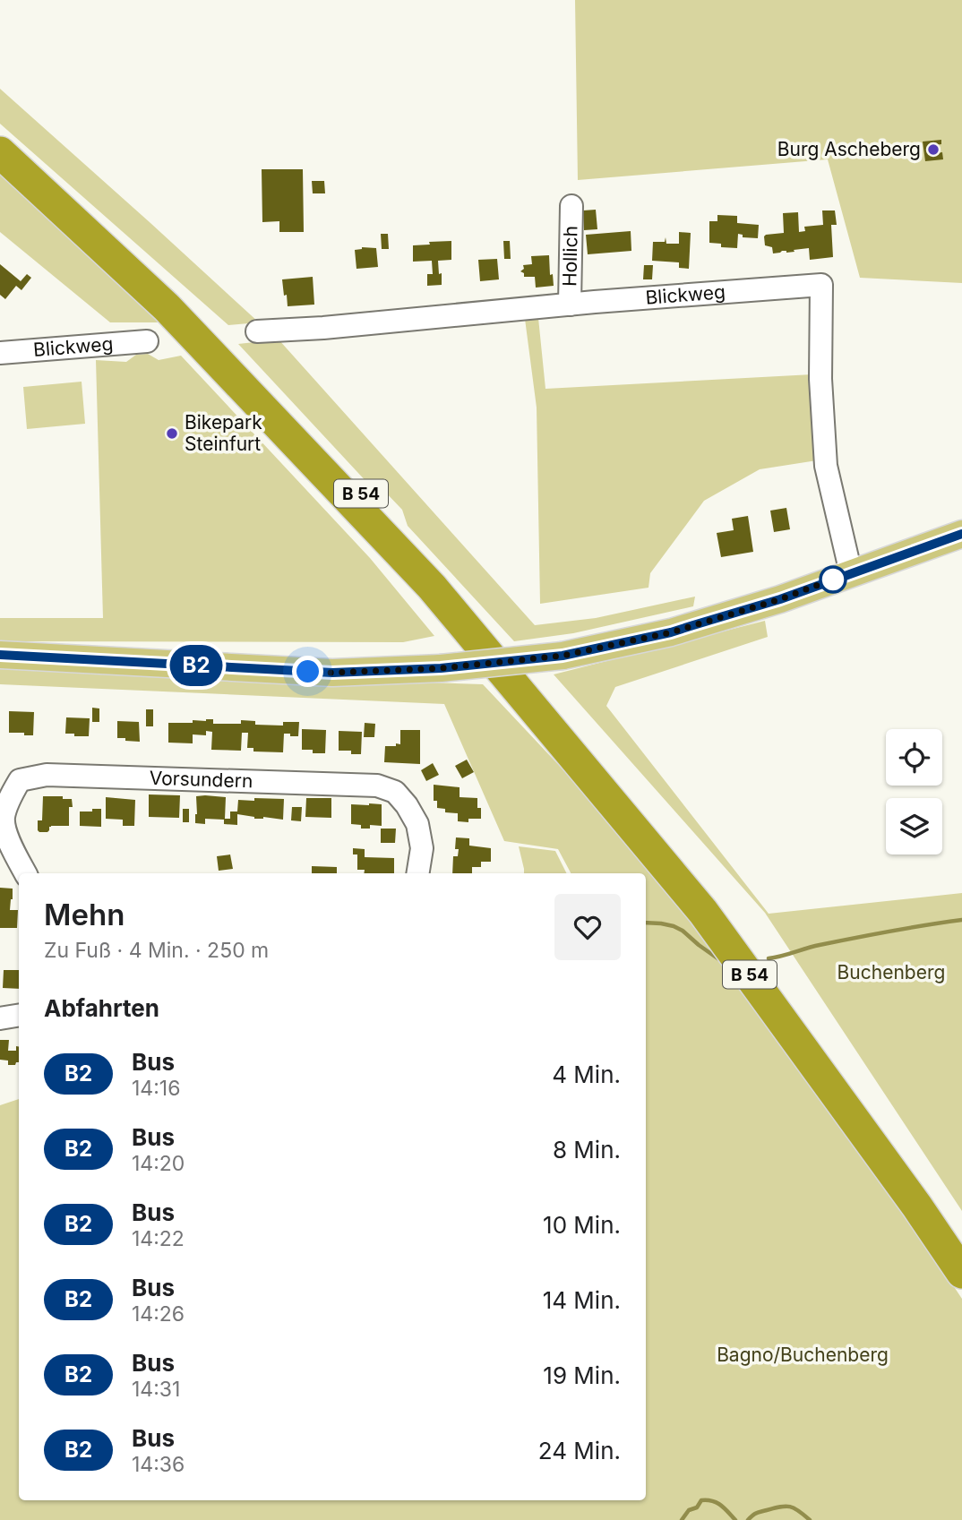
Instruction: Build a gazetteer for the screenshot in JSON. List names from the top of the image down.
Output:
{
  "streets": {
    "highway": ["B 54"],
    "street": ["Hollich", "Blickweg", "Vorsundern"]
  },
  "crossings": [
    ["Hollich", "Blickweg"]
  ],
  "parks": ["Buchenberg", "Bagno/Buchenberg"],
  "places": ["Burg Ascheberg", "Bikepark Steinfurt"],
  "lines": ["bus line B2"],
  "page": {
    "on_map": "B2",
    "heading": [
      ["Mehn", "Zu Fuß · 4 Min. · 250 m"],
      "Abfahrten"
    ],
    "list": [
      {
        "mark": "B2",
        "name": "Bus",
        "note": "14:16",
        "value": "4 Min."
      },
      {
        "mark": "B2",
        "name": "Bus",
        "note": "14:20",
        "value": "8 Min."
      },
      {
        "mark": "B2",
        "name": "Bus",
        "note": "14:22",
        "value": "10 Min."
      },
      {
        "mark": "B2",
        "name": "Bus",
        "note": "14:26",
        "value": "14 Min."
      },
      {
        "mark": "B2",
        "name": "Bus",
        "note": "14:31",
        "value": "19 Min."
      },
      {
        "mark": "B2",
        "name": "Bus",
        "note": "14:36",
        "value": "24 Min."
      }
    ]
  }
}
